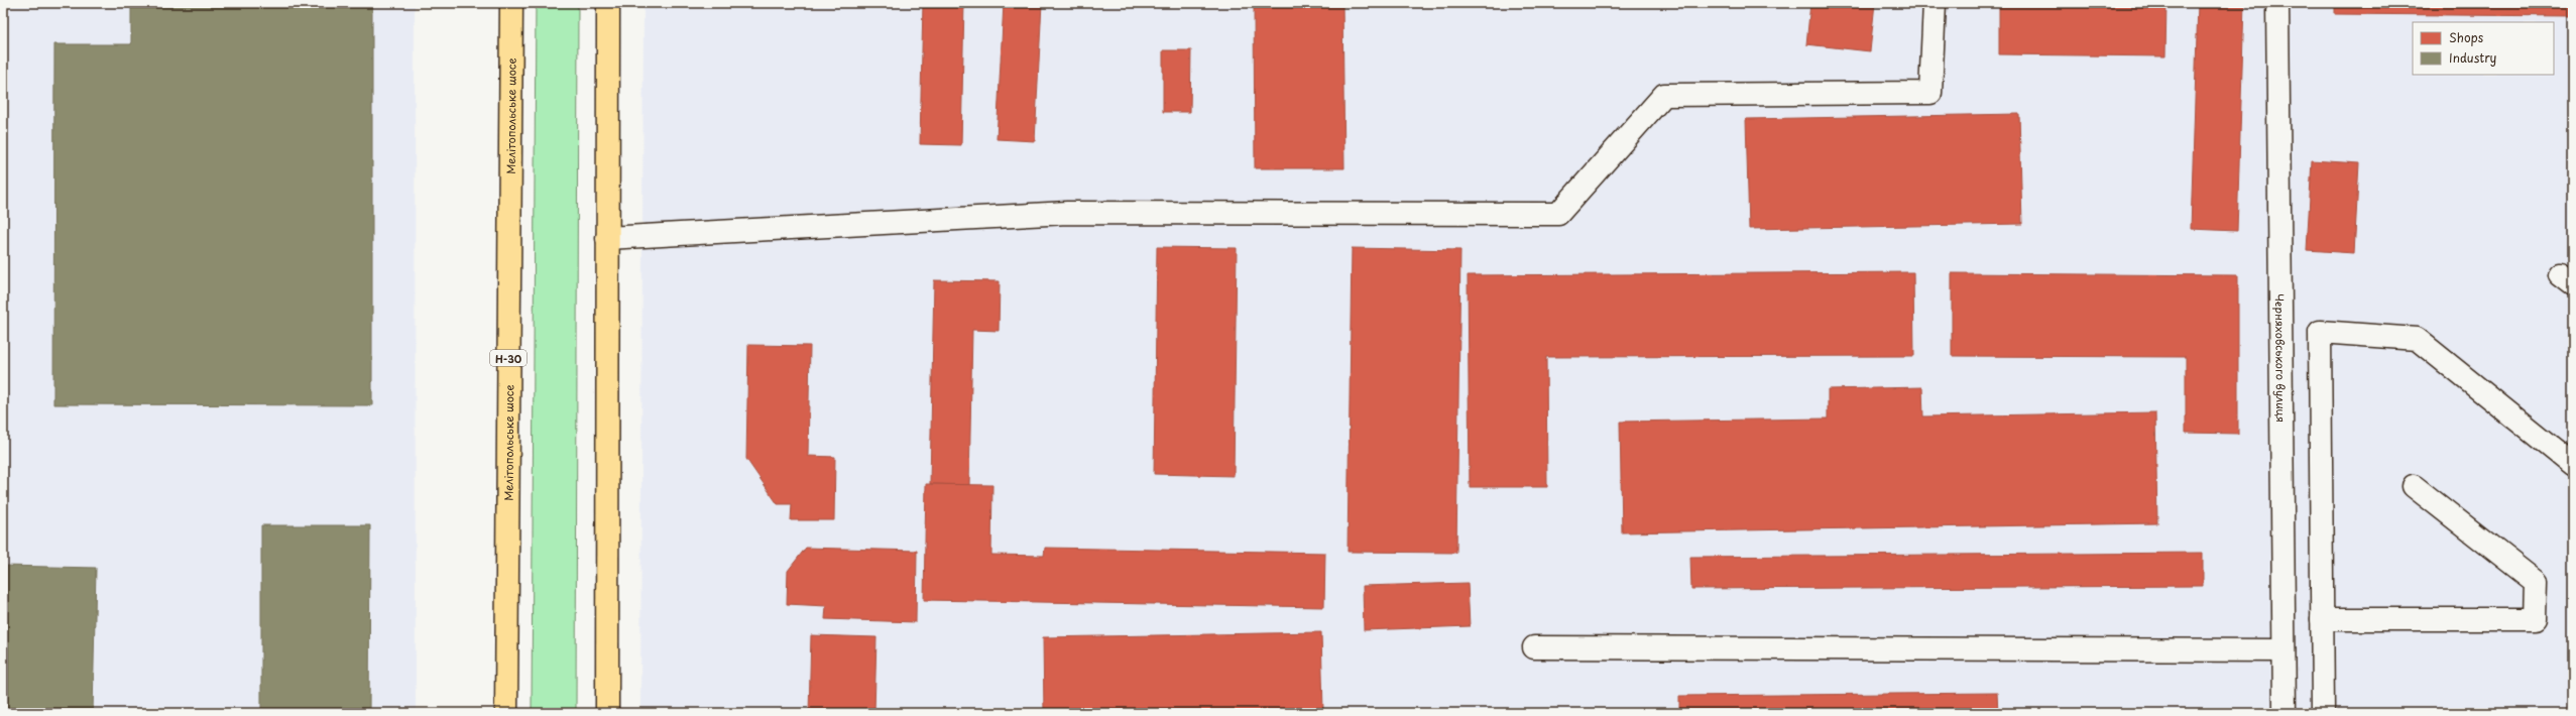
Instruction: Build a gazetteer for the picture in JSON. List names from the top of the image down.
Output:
{
  "streets": {
    "main road": ["Мелітопольське шосе", "Н-30"],
    "street": ["Черняховського вулиця"]
  },
  "legend": ["Shops", "Industry"]
}
